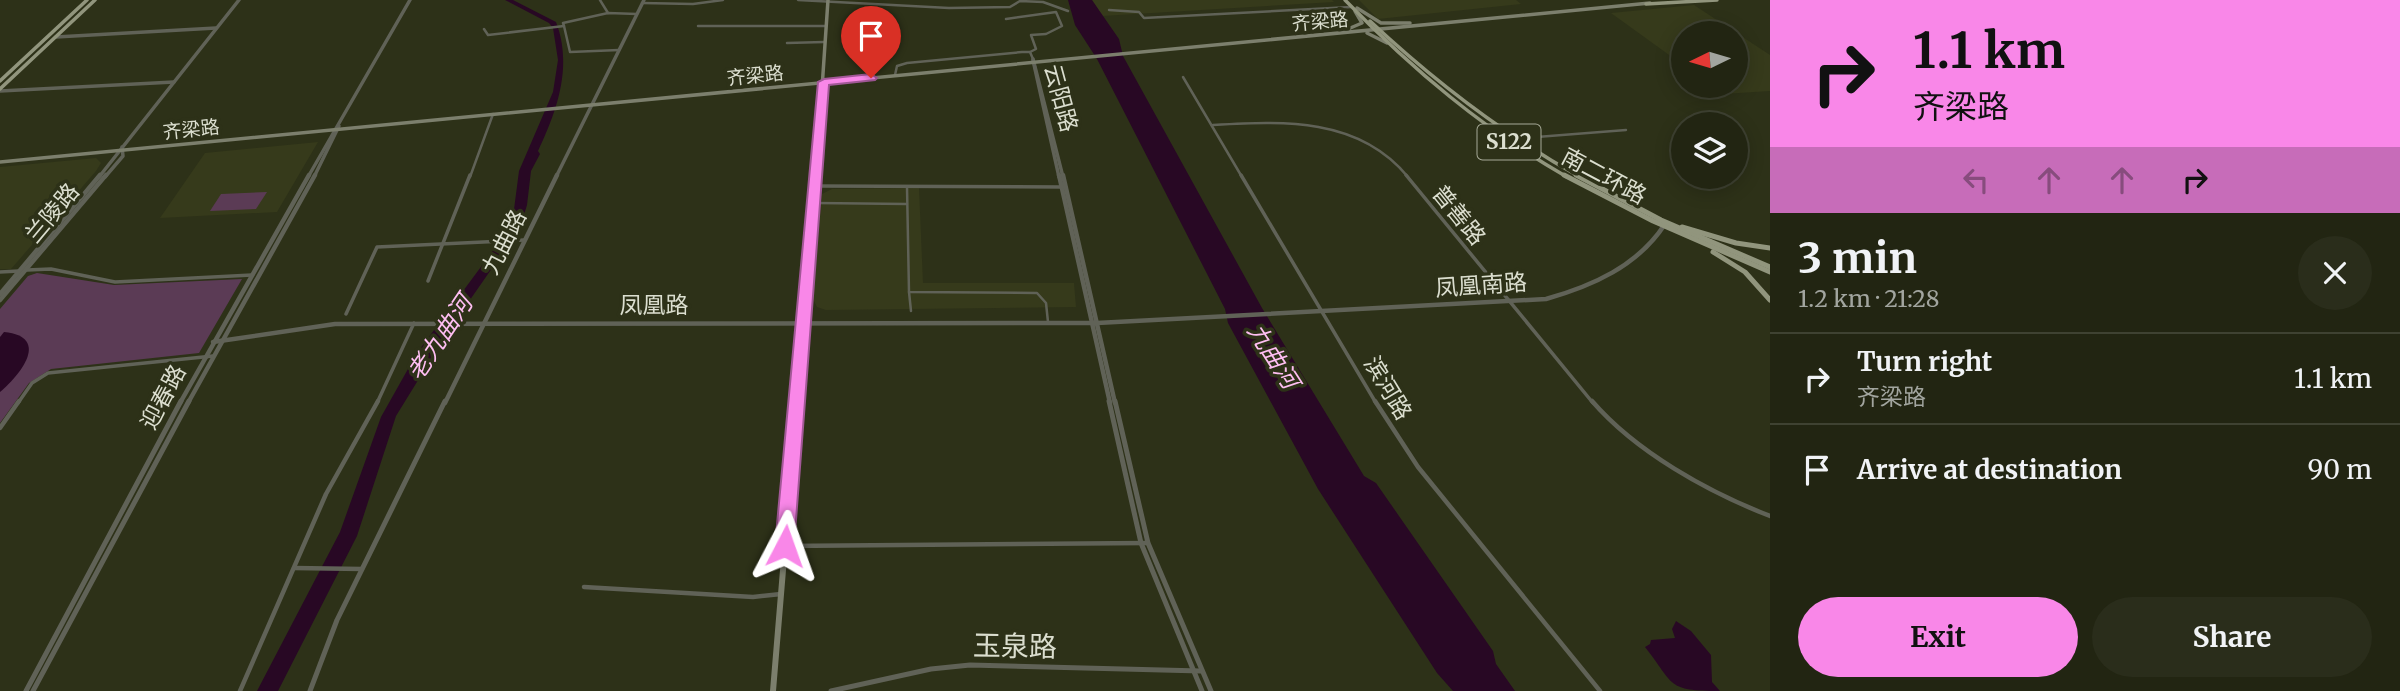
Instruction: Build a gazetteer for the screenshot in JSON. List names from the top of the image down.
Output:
{
  "streets": {
    "main road": ["齐梁路", "S122", "南二环路"],
    "street": [
      "云阳路",
      "兰陵路",
      "普善路",
      "九曲路",
      "凤凰南路",
      "凤凰路",
      "滨河路",
      "迎春路",
      "玉泉路"
    ]
  },
  "crossings": [
    ["齐梁路", "云阳路"],
    ["齐梁路", "S122"],
    ["齐梁路", "南二环路"],
    ["齐梁路", "兰陵路"],
    ["齐梁路", "九曲路"],
    ["齐梁路", "迎春路"],
    ["云阳路", "凤凰南路"],
    ["云阳路", "凤凰路"],
    ["云阳路", "玉泉路"],
    ["S122", "南二环路"],
    ["南二环路", "凤凰南路"],
    ["普善路", "凤凰南路"],
    ["普善路", "滨河路"],
    ["九曲路", "凤凰路"],
    ["凤凰南路", "凤凰路"],
    ["凤凰南路", "滨河路"],
    ["凤凰路", "迎春路"]
  ],
  "water": ["老九曲河", "九曲河"],
  "north": "left",
  "page": {
    "turn": ["1.1 km", "齐梁路"],
    "heading": ["3 min", "1.2 km · 21:28"],
    "list": [
      {
        "name": "Turn right",
        "note": "齐梁路",
        "value": "1.1 km"
      },
      {
        "name": "Arrive at destination",
        "value": "90 m"
      }
    ],
    "buttons": ["Exit", "Share"]
  }
}
